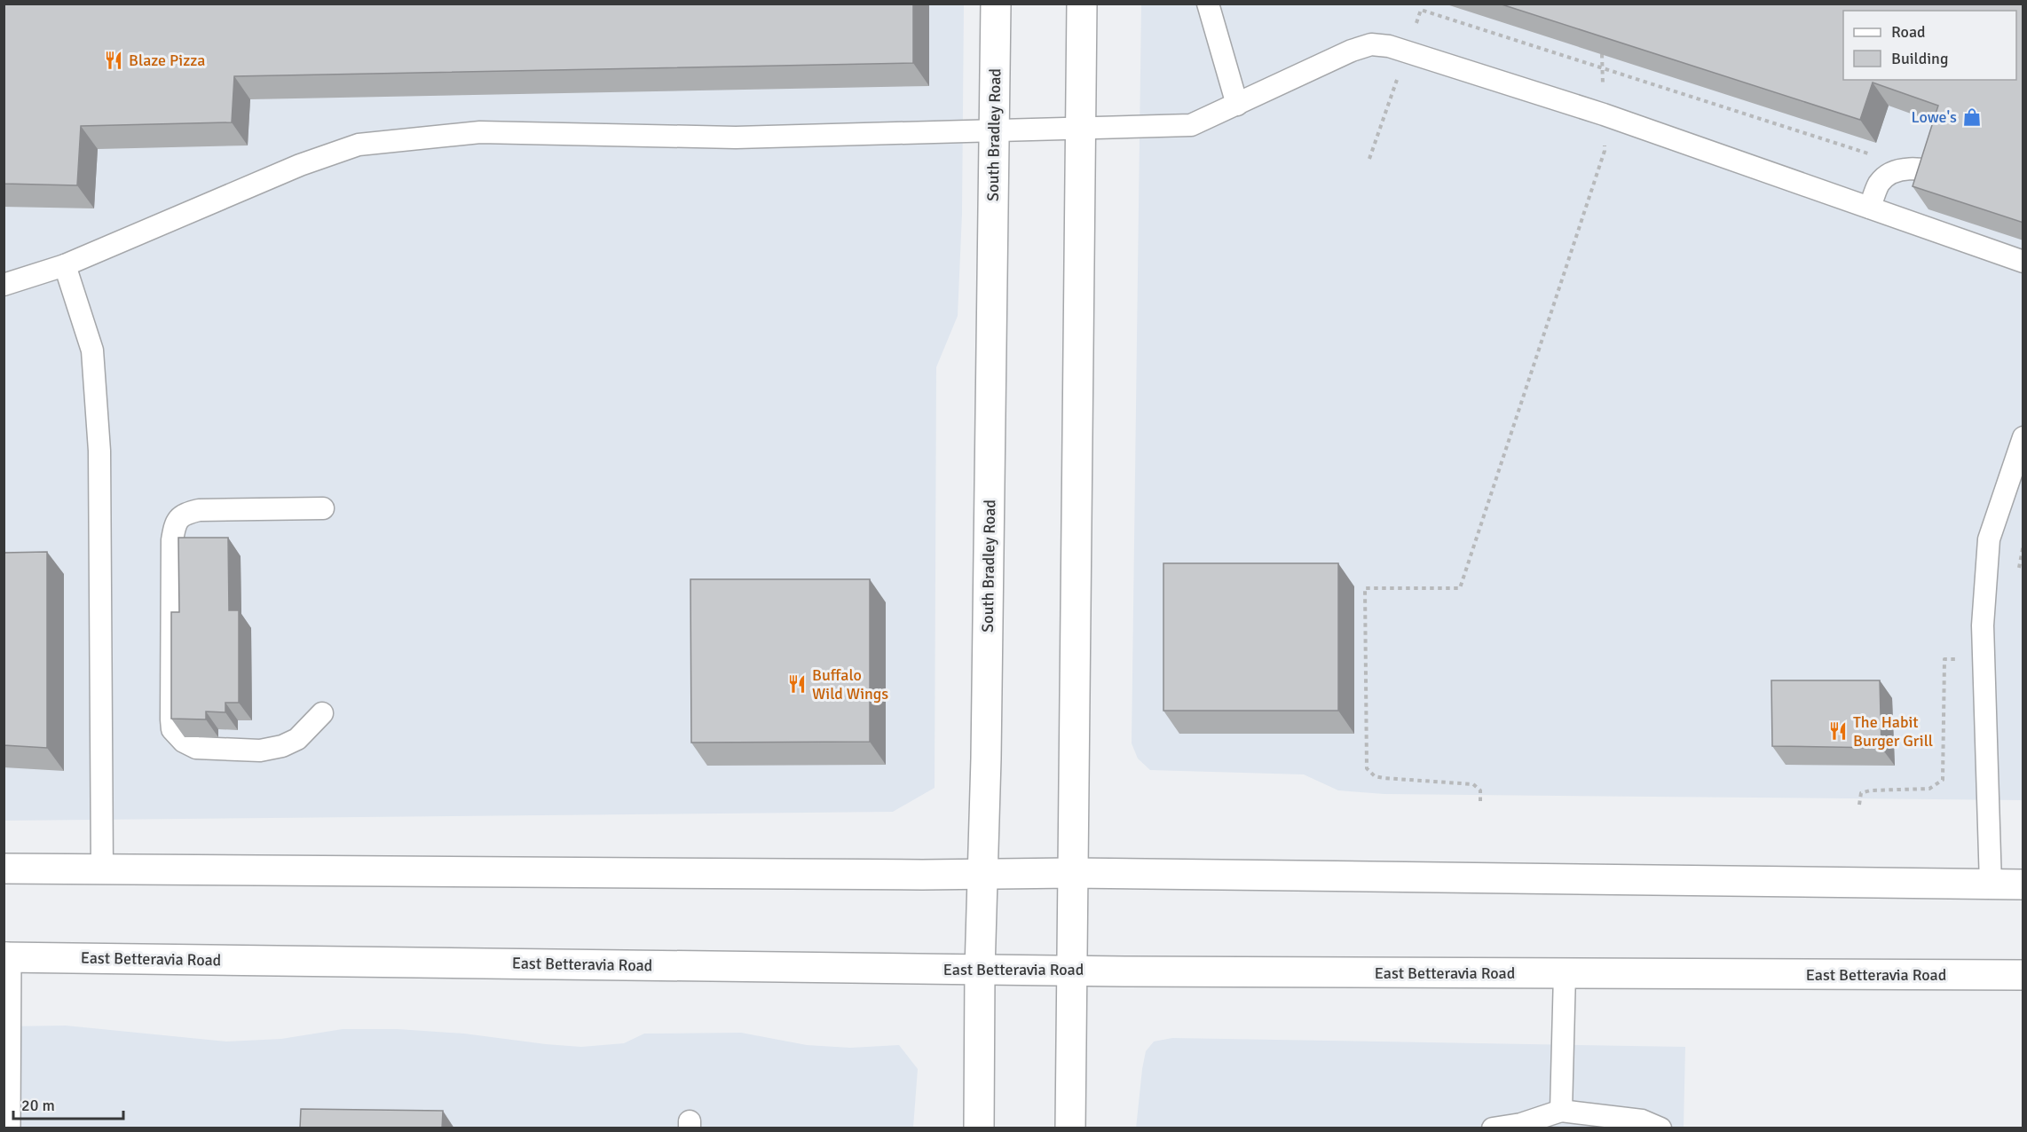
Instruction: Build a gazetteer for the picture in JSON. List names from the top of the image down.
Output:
{
  "streets": {
    "main road": ["South Bradley Road", "East Betteravia Road"]
  },
  "crossings": [
    ["South Bradley Road", "East Betteravia Road"]
  ],
  "places": {
    "restaurant": ["Blaze Pizza", "Buffalo Wild Wings", "The Habit Burger Grill"],
    "shop": ["Lowe's"]
  },
  "legend": ["Road", "Building"],
  "scale_bar": "20 m"
}
